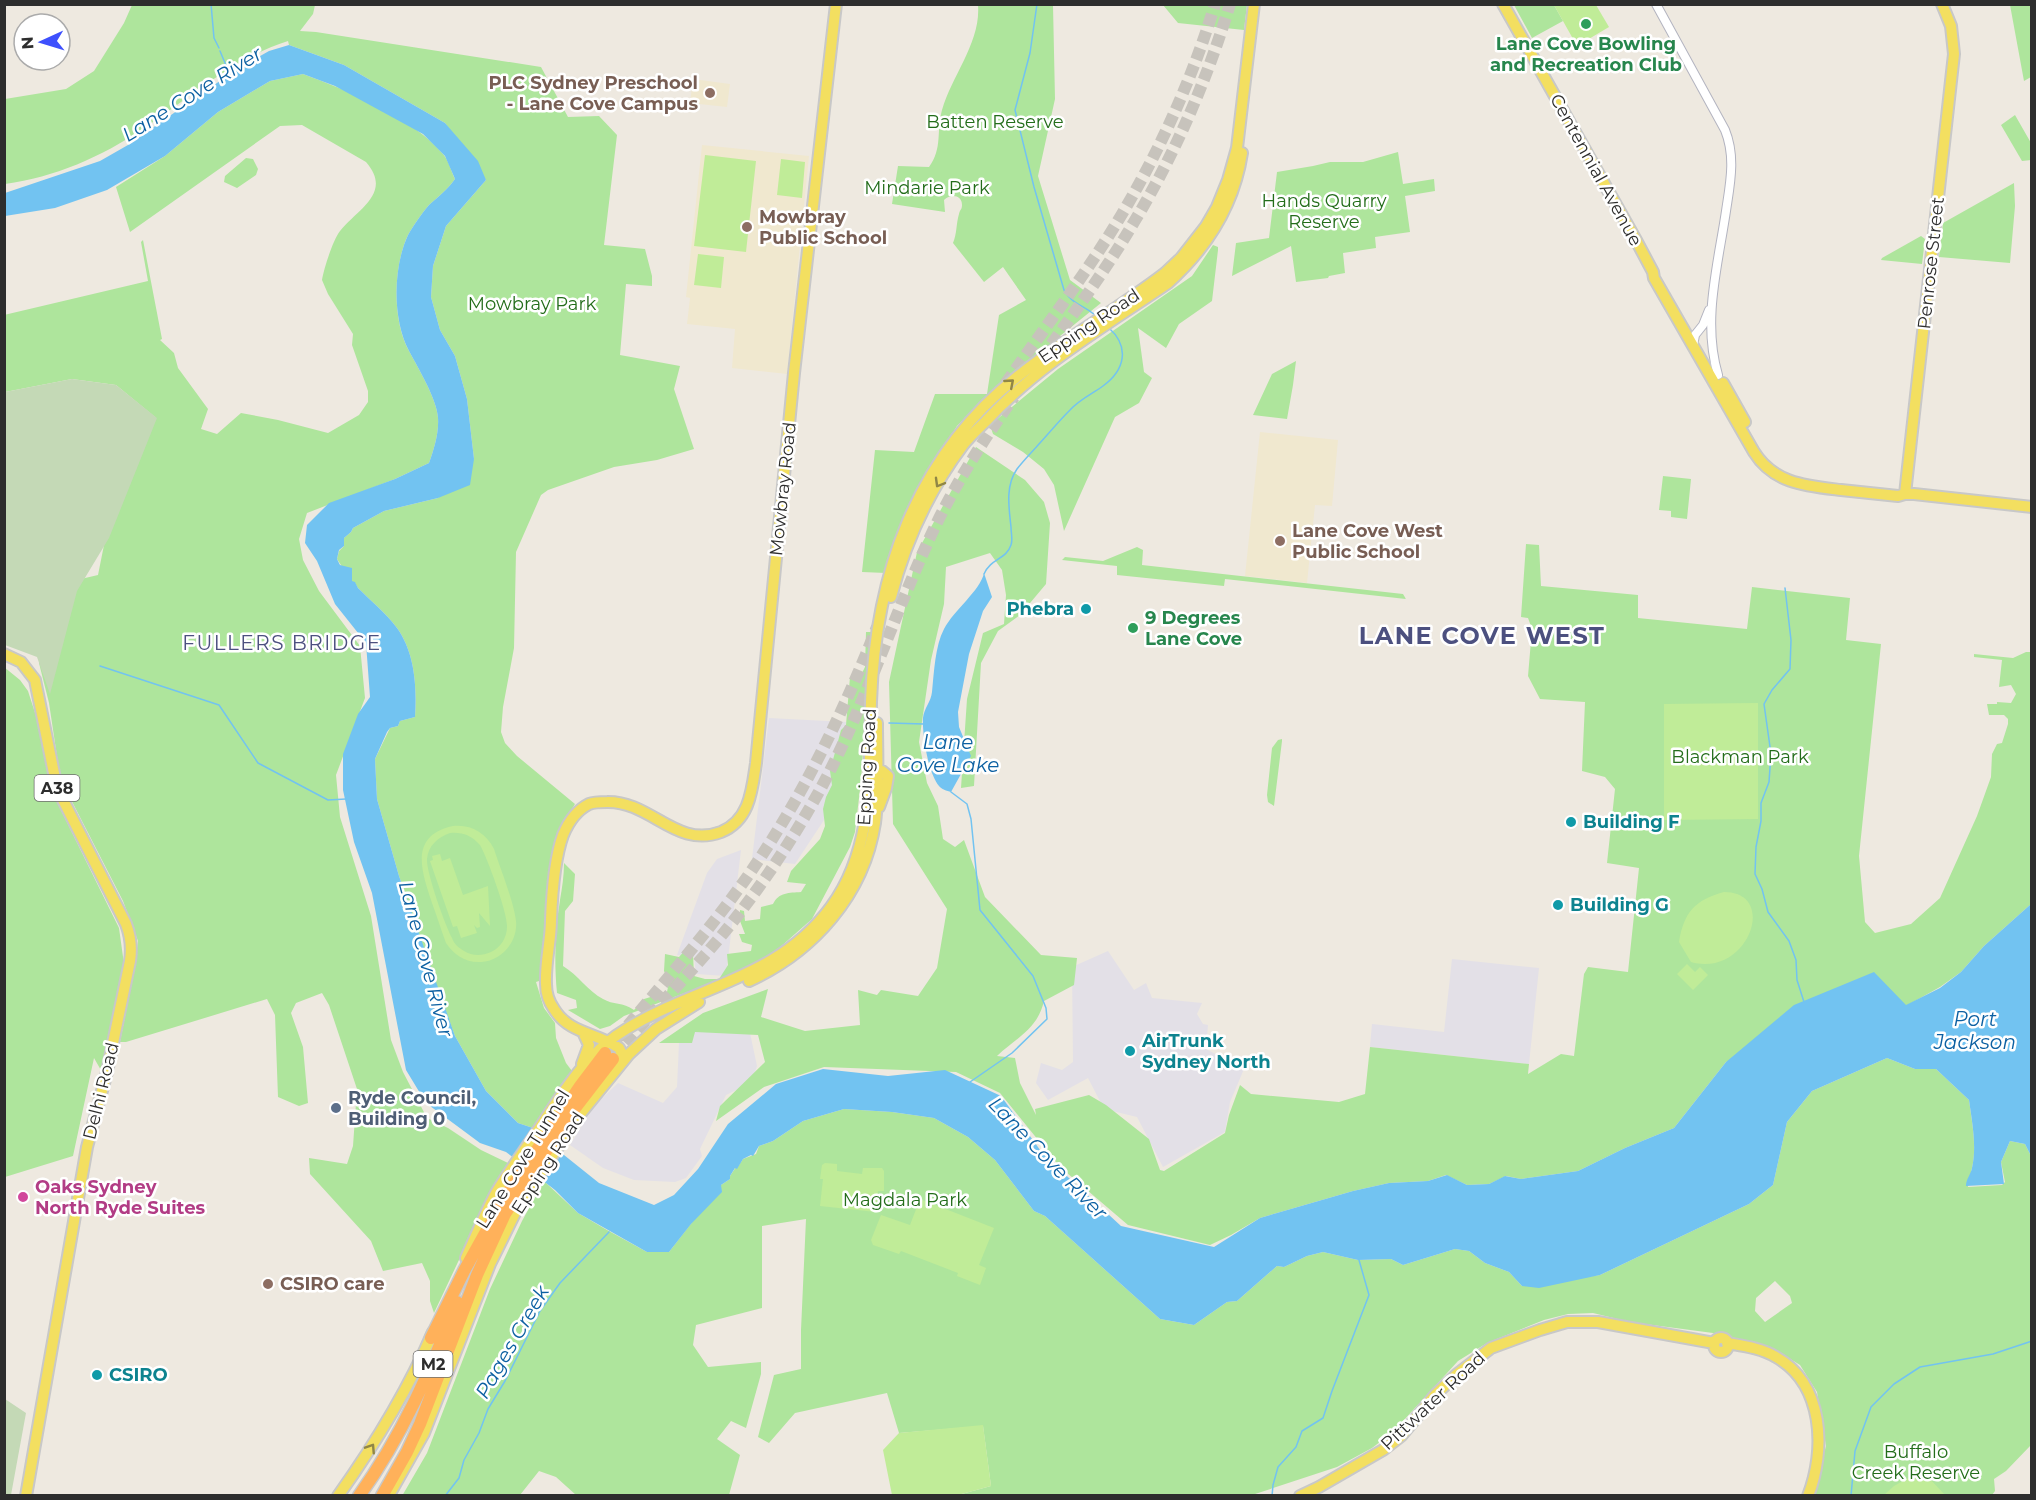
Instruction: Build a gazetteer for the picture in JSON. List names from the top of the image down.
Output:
{
  "streets": {
    "highway": ["Lane Cove Tunnel", "M2"],
    "main road": [
      "Centennial Avenue",
      "Penrose Street",
      "Epping Road",
      "Mowbray Road",
      "A38",
      "Delhi Road",
      "Pittwater Road"
    ]
  },
  "crossings": [
    ["Centennial Avenue", "Penrose Street"],
    ["Epping Road", "Mowbray Road"],
    ["Epping Road", "Lane Cove Tunnel"],
    ["Epping Road", "M2"],
    ["Mowbray Road", "Lane Cove Tunnel"],
    ["Lane Cove Tunnel", "M2"]
  ],
  "districts": ["LANE COVE WEST", "FULLERS BRIDGE"],
  "water": [
    "Lane Cove River",
    "Lane Cove Lake",
    "Port Jackson",
    "Pages Creek"
  ],
  "parks": [
    "Batten Reserve",
    "Mindarie Park",
    "Hands Quarry Reserve",
    "Mowbray Park",
    "Blackman Park",
    "Magdala Park",
    "Buffalo Creek Reserve"
  ],
  "places": [
    "Lane Cove Bowling and Recreation Club",
    "PLC Sydney Preschool - Lane Cove Campus",
    "Mowbray Public School",
    "Lane Cove West Public School",
    "Phebra",
    "9 Degrees Lane Cove",
    "Building F",
    "Building G",
    "AirTrunk Sydney North",
    "Ryde Council, Building 0",
    "Oaks Sydney North Ryde Suites",
    "CSIRO care",
    "CSIRO"
  ],
  "north": "left"
}
